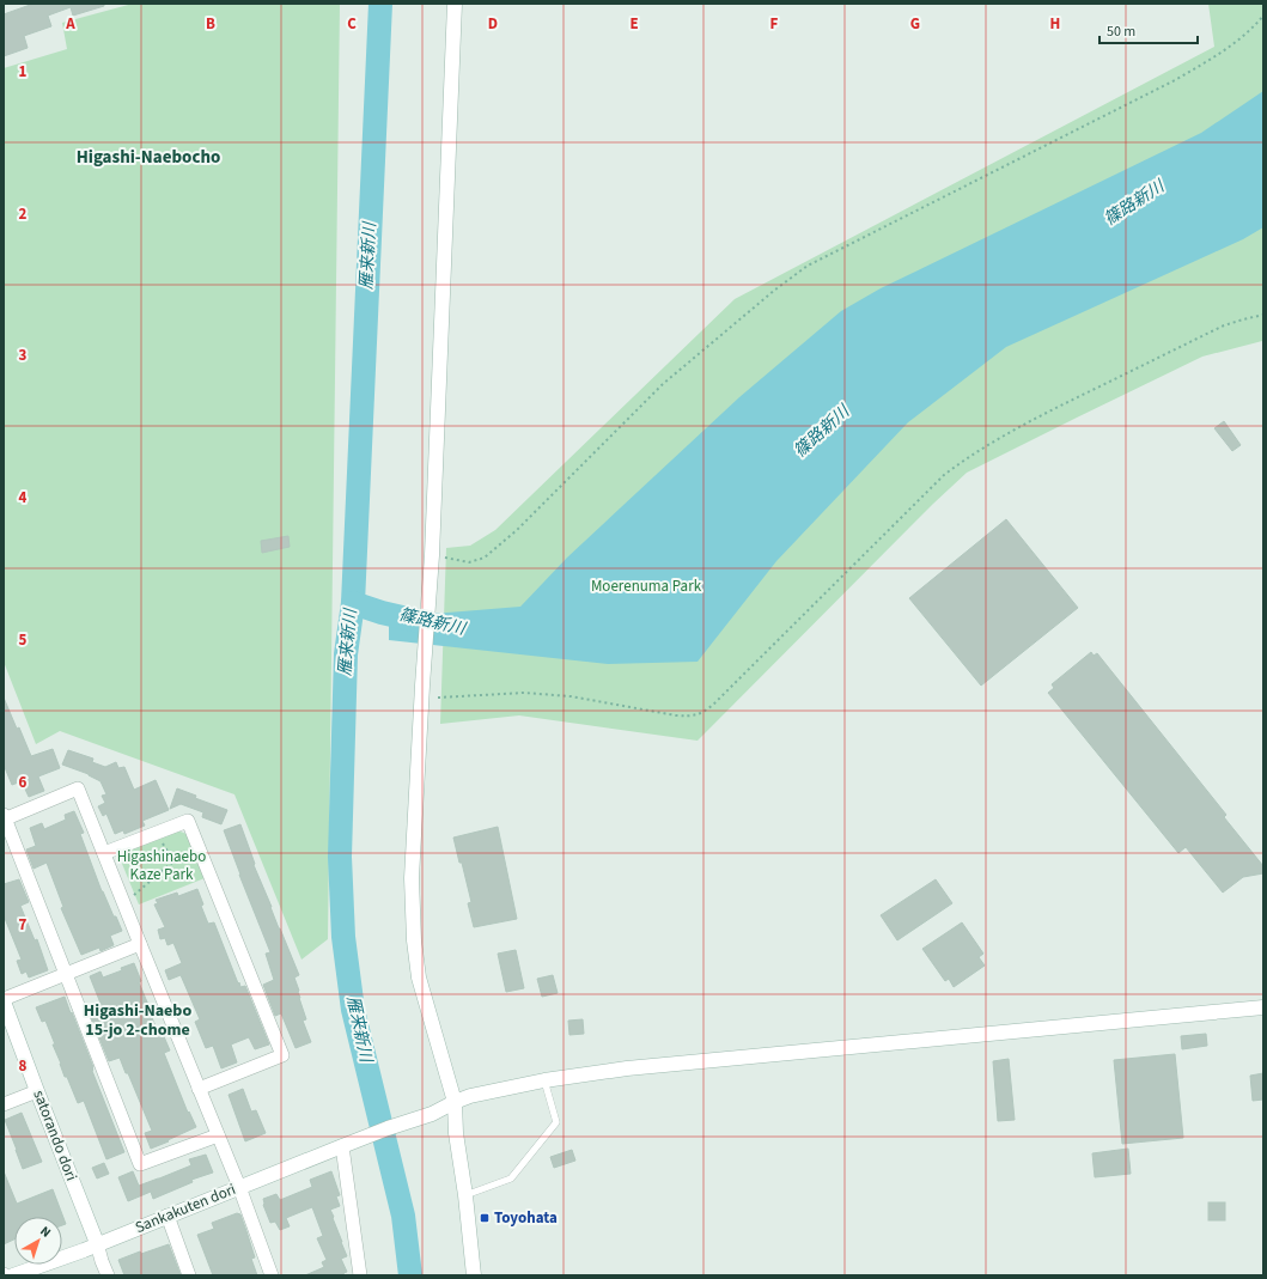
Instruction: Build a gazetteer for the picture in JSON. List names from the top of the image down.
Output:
{
  "streets": {
    "street": ["satorando dori", "Sankakuten dori"]
  },
  "crossings": [
    ["satorando dori", "Sankakuten dori"]
  ],
  "districts": ["Higashi-Naebocho", "Higashi-Naebo 15-jo 2-chome"],
  "water": ["篠路新川", "雁来新川"],
  "parks": ["Moerenuma Park", "Higashinaebo Kaze Park"],
  "places": {
    "transit": ["Toyohata"]
  },
  "scale_bar": "50 m",
  "north": "top right",
  "grid": {
    "columns": [
      "A",
      "B",
      "C",
      "D",
      "E",
      "F",
      "G",
      "H"
    ],
    "rows": [
      "1",
      "2",
      "3",
      "4",
      "5",
      "6",
      "7",
      "8"
    ]
  }
}
